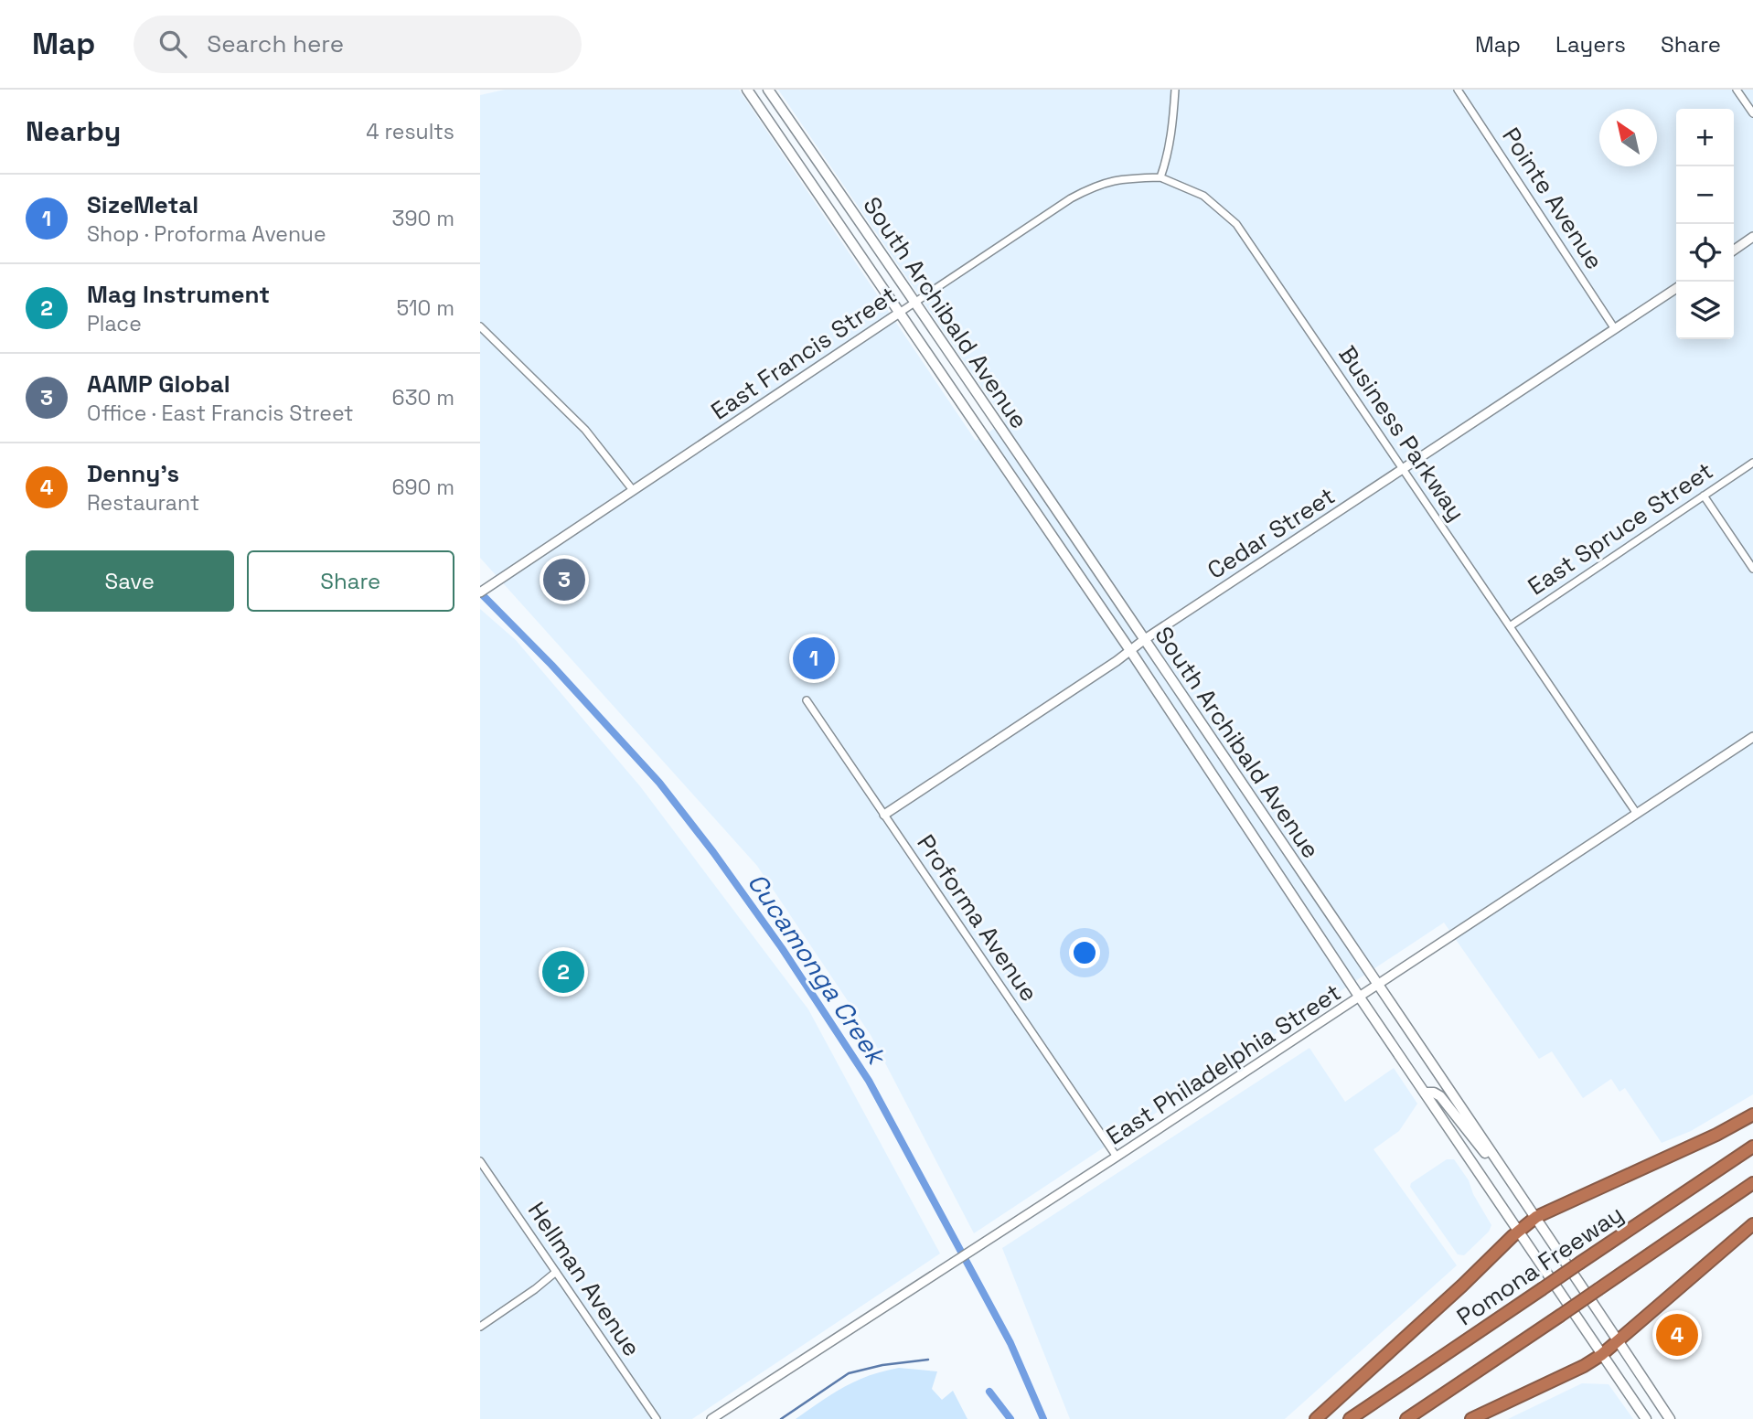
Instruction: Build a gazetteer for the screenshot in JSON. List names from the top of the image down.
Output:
{
  "streets": {
    "highway": ["Pomona Freeway"],
    "main road": ["South Archibald Avenue"],
    "street": [
      "Pointe Avenue",
      "East Francis Street",
      "Business Parkway",
      "East Spruce Street",
      "Cedar Street",
      "Proforma Avenue",
      "East Philadelphia Street",
      "Hellman Avenue"
    ]
  },
  "crossings": [
    ["Pointe Avenue", "Cedar Street"],
    ["South Archibald Avenue", "East Francis Street"],
    ["South Archibald Avenue", "Cedar Street"],
    ["South Archibald Avenue", "East Philadelphia Street"],
    ["East Francis Street", "Business Parkway"],
    ["Business Parkway", "East Spruce Street"],
    ["Business Parkway", "Cedar Street"],
    ["Business Parkway", "East Philadelphia Street"],
    ["Cedar Street", "Proforma Avenue"],
    ["Proforma Avenue", "East Philadelphia Street"]
  ],
  "water": ["Cucamonga Creek"],
  "north": "top left",
  "page": {
    "header": "Map",
    "search": "Search here",
    "nav": ["Map", "Layers", "Share"],
    "heading": ["Nearby", "4 results"],
    "map_buttons": ["+", "−"],
    "list": [
      {
        "mark": "1",
        "name": "SizeMetal",
        "note": "Shop · Proforma Avenue",
        "value": "390 m"
      },
      {
        "mark": "2",
        "name": "Mag Instrument",
        "note": "Place",
        "value": "510 m"
      },
      {
        "mark": "3",
        "name": "AAMP Global",
        "note": "Office · East Francis Street",
        "value": "630 m"
      },
      {
        "mark": "4",
        "name": "Denny's",
        "note": "Restaurant",
        "value": "690 m"
      }
    ],
    "buttons": ["Save", "Share"],
    "pins": [
      "3",
      "1",
      "2",
      "4"
    ]
  }
}
